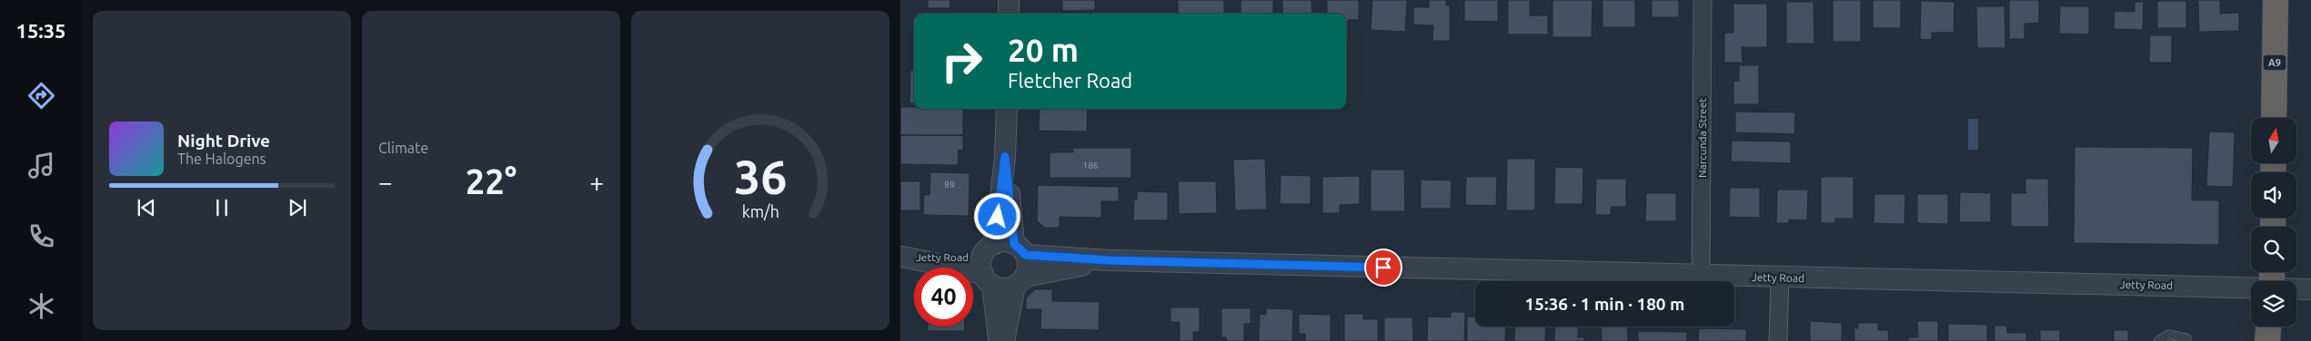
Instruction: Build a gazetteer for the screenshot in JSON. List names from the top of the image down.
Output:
{
  "streets": {
    "highway": ["A9"],
    "street": ["Narcunda Street", "Jetty Road"]
  },
  "crossings": [
    ["Narcunda Street", "Jetty Road"]
  ],
  "house_numbers": ["186", "89"],
  "north": "top",
  "page": {
    "tabs": "15:35",
    "tile": "Climate",
    "turn": ["20 m", "Fletcher Road"],
    "song": ["Night Drive", "The Halogens"],
    "heat": ["−", "22°", "+"],
    "limit": "40",
    "trip": "15:36 · 1 min · 180 m",
    "gauge": ["36", "km/h"]
  }
}
